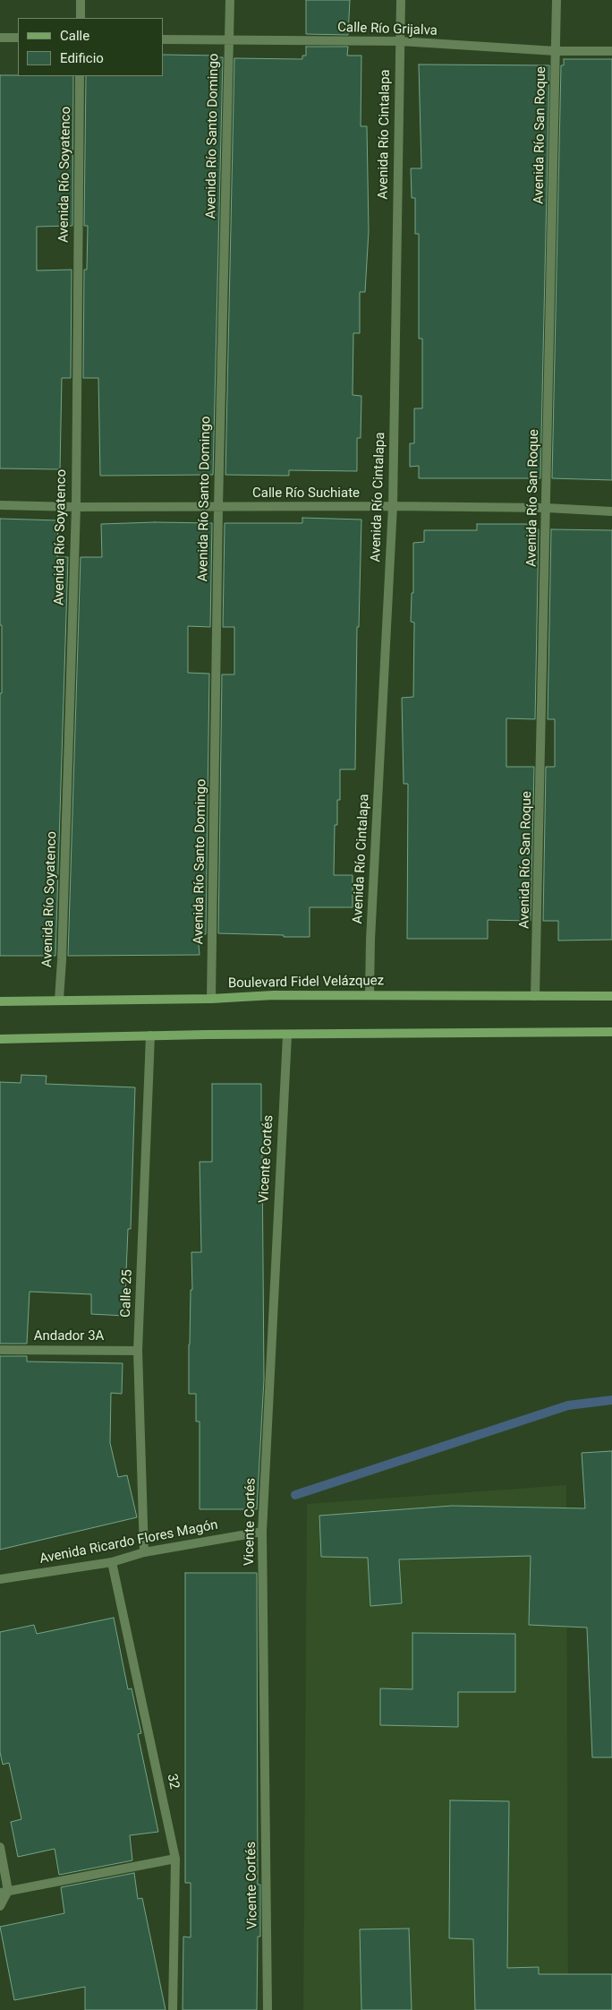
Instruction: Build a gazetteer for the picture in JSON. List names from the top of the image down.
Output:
{
  "streets": {
    "main road": ["Boulevard Fidel Velázquez"],
    "street": [
      "Calle Río Grijalva",
      "Avenida Río Cintalapa",
      "Avenida Río San Roque",
      "Avenida Río Santo Domingo",
      "Avenida Río Soyatenco",
      "Calle Río Suchiate",
      "Vicente Cortés",
      "Calle 25",
      "Andador 3A",
      "Avenida Ricardo Flores Magón",
      "32"
    ]
  },
  "crossings": [
    ["Calle Río Grijalva", "Avenida Río Cintalapa"],
    ["Calle Río Grijalva", "Avenida Río San Roque"],
    ["Calle Río Grijalva", "Avenida Río Santo Domingo"],
    ["Avenida Río Cintalapa", "Calle Río Suchiate"],
    ["Avenida Río Cintalapa", "Boulevard Fidel Velázquez"],
    ["Avenida Río San Roque", "Calle Río Suchiate"],
    ["Avenida Río San Roque", "Boulevard Fidel Velázquez"],
    ["Avenida Río Santo Domingo", "Calle Río Suchiate"],
    ["Avenida Río Santo Domingo", "Boulevard Fidel Velázquez"],
    ["Avenida Río Soyatenco", "Calle Río Suchiate"],
    ["Avenida Río Soyatenco", "Boulevard Fidel Velázquez"],
    ["Vicente Cortés", "Avenida Ricardo Flores Magón"],
    ["Calle 25", "Andador 3A"],
    ["Calle 25", "Avenida Ricardo Flores Magón"],
    ["Avenida Ricardo Flores Magón", "32"]
  ],
  "legend": ["Calle", "Edificio"]
}
